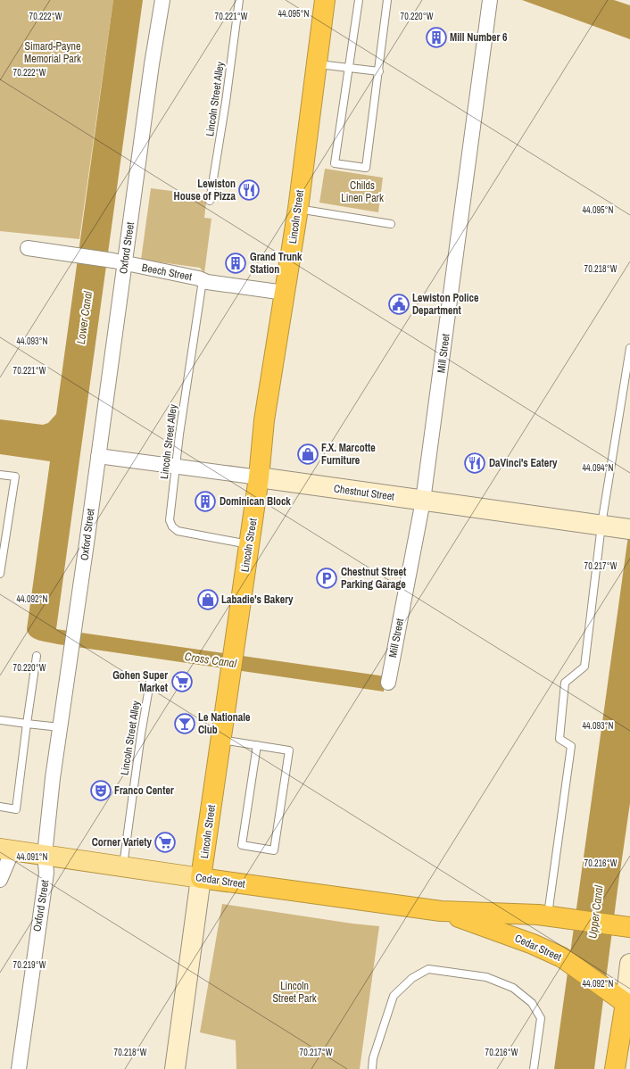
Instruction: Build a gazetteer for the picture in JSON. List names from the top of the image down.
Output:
{
  "streets": {
    "highway": ["Lincoln Street", "Cedar Street"],
    "street": [
      "Oxford Street",
      "Beech Street",
      "Mill Street",
      "Chestnut Street"
    ],
    "lane": ["Lincoln Street Alley"]
  },
  "crossings": [
    ["Lincoln Street Alley", "Lincoln Street"],
    ["Lincoln Street Alley", "Beech Street"],
    ["Lincoln Street Alley", "Chestnut Street"],
    ["Lincoln Street Alley", "Cedar Street"],
    ["Lincoln Street", "Beech Street"],
    ["Lincoln Street", "Chestnut Street"],
    ["Lincoln Street", "Cedar Street"],
    ["Oxford Street", "Beech Street"],
    ["Oxford Street", "Chestnut Street"],
    ["Oxford Street", "Cedar Street"],
    ["Mill Street", "Chestnut Street"]
  ],
  "water": ["Lower Canal", "Cross Canal", "Upper Canal"],
  "parks": ["Simard-Payne Memorial Park", "Childs Linen Park", "Lincoln Street Park"],
  "places": {
    "building": ["Mill Number 6", "Grand Trunk Station", "Dominican Block"],
    "restaurant": ["Lewiston House of Pizza", "DaVinci's Eatery"],
    "public building": ["Lewiston Police Department"],
    "shop": ["F.X. Marcotte Furniture", "Labadie's Bakery"],
    "parking": ["Chestnut Street Parking Garage"],
    "supermarket": ["Gohen Super Market", "Corner Variety"],
    "bar": ["Le Nationale Club"],
    "theatre": ["Franco Center"]
  },
  "coordinates": [
    "44.095°N",
    "70.222°W",
    "70.221°W",
    "70.220°W",
    "70.218°W",
    "44.093°N",
    "44.094°N",
    "70.217°W",
    "44.092°N",
    "44.091°N",
    "70.216°W",
    "70.219°W"
  ]
}
